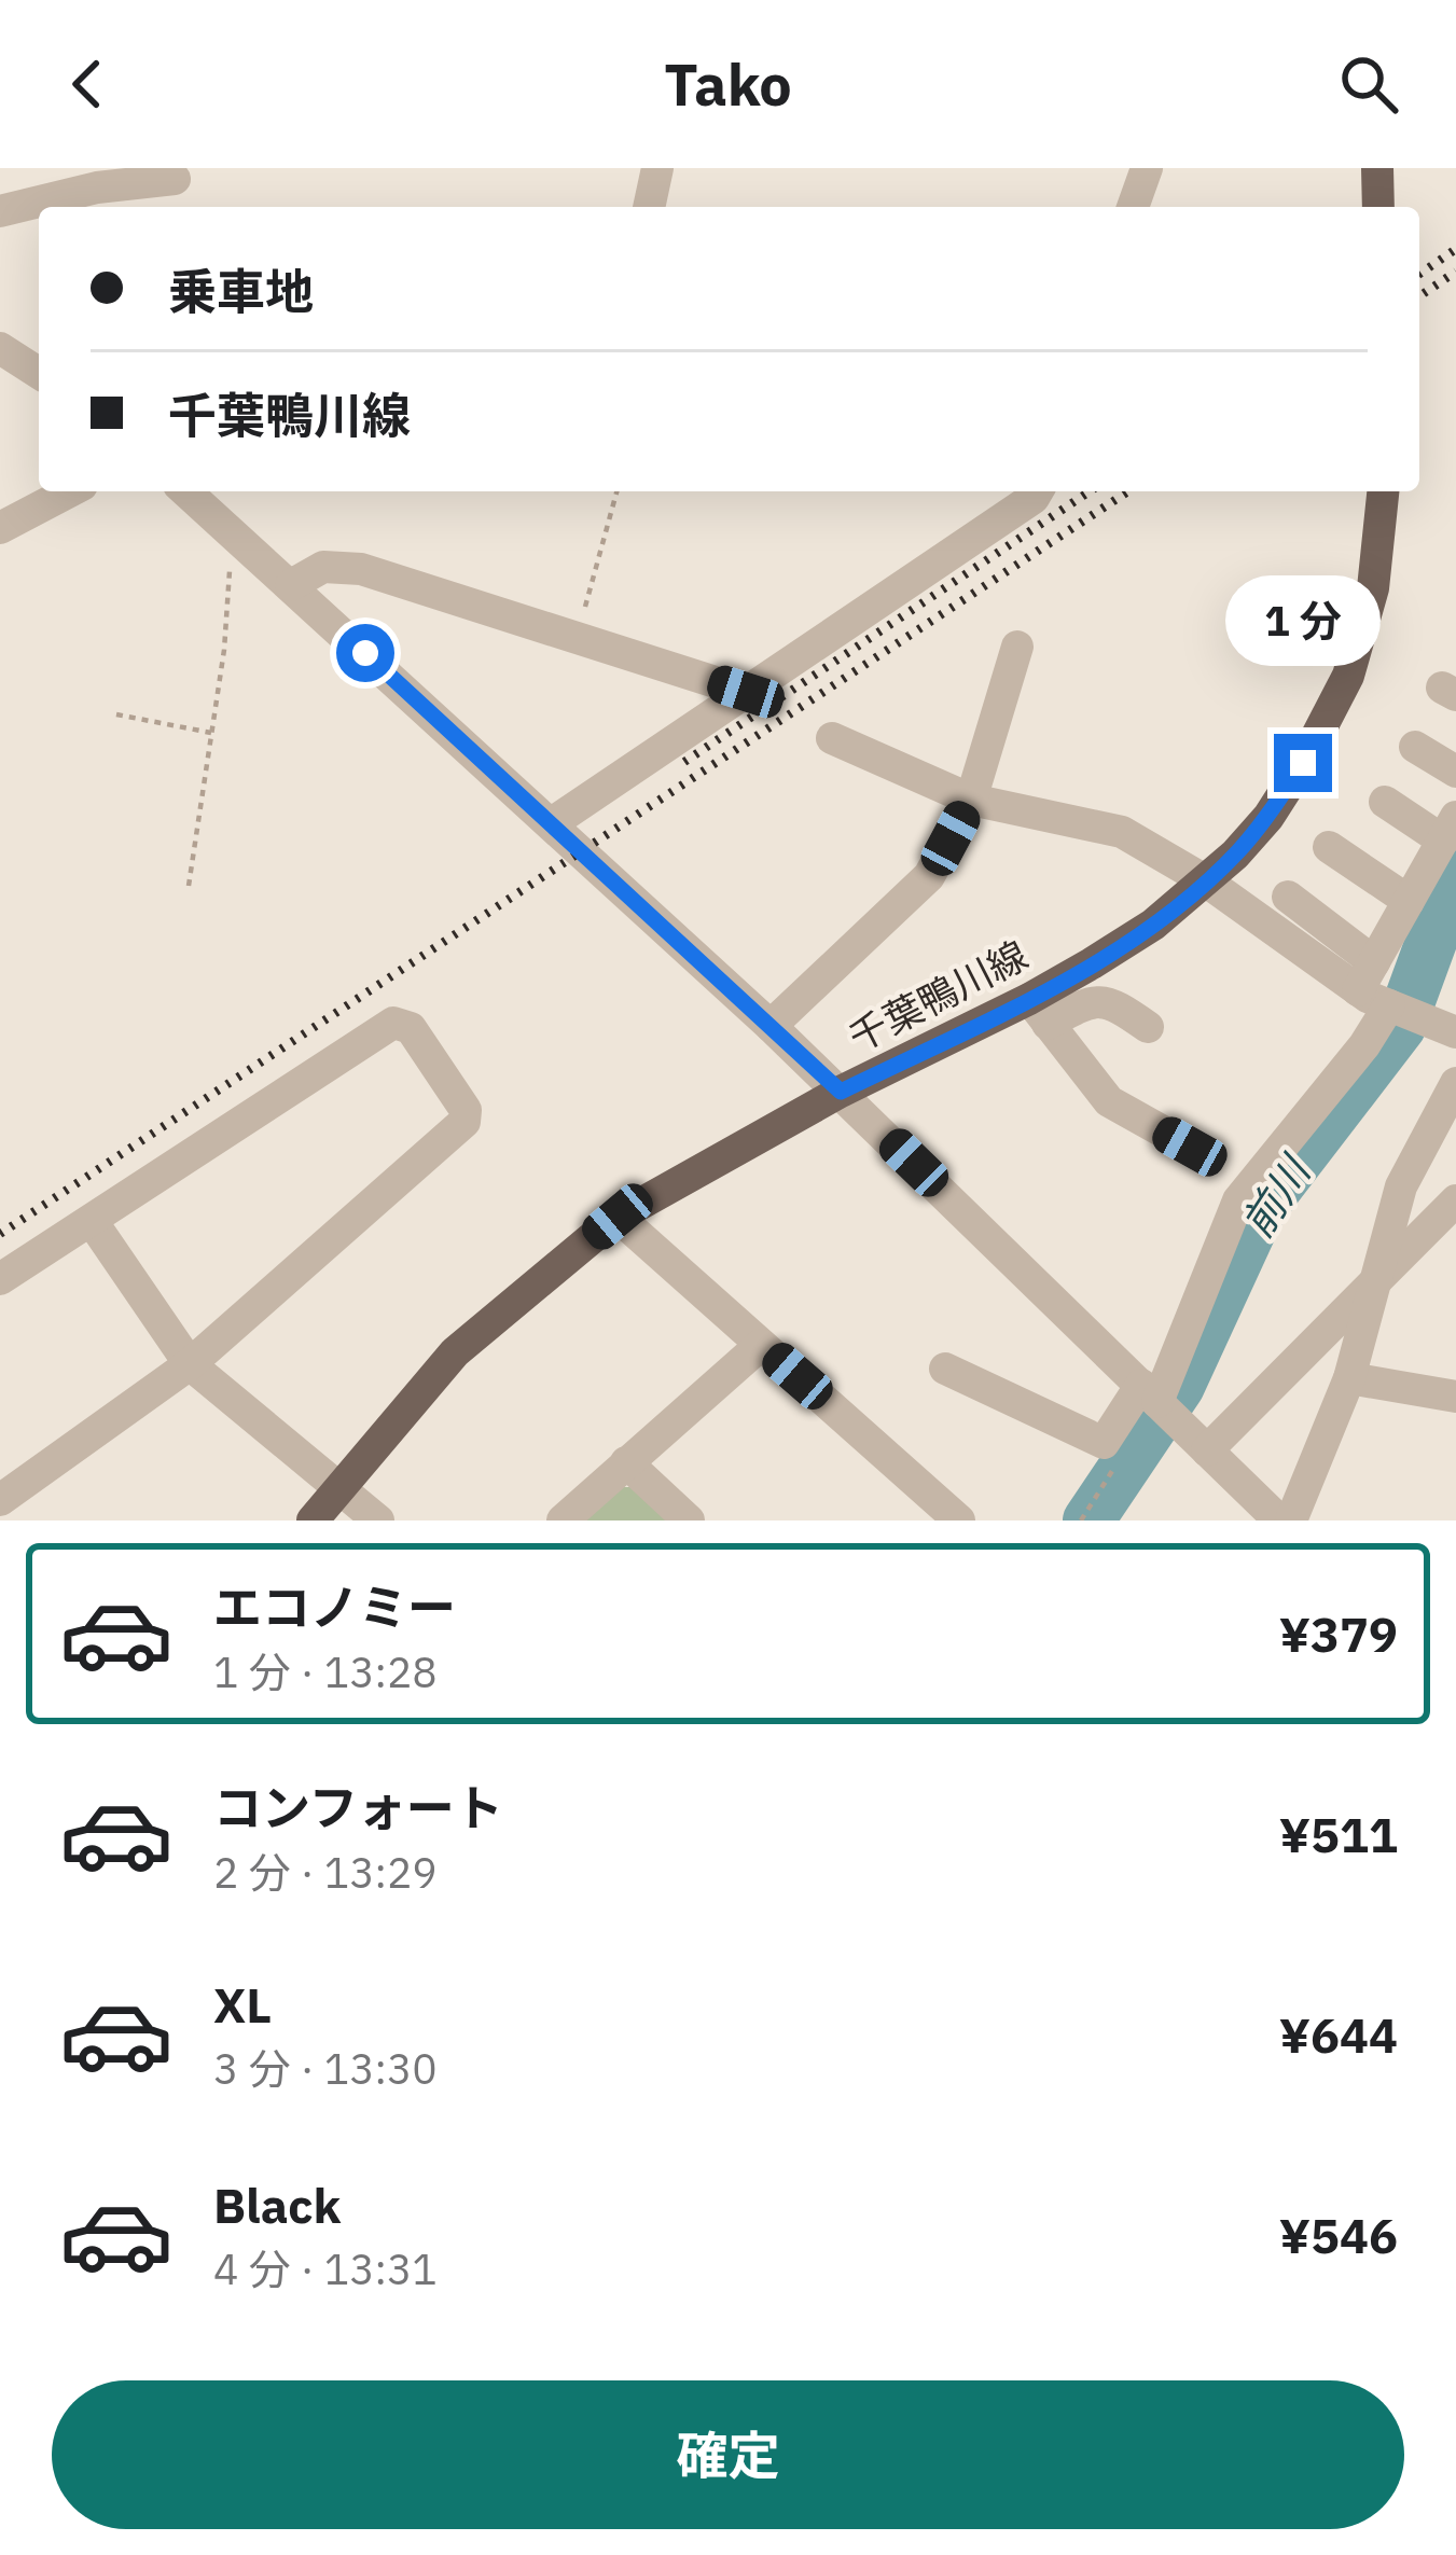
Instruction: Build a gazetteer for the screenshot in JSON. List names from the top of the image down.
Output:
{
  "streets": {
    "main road": ["千葉鴨川線"]
  },
  "water": ["前川"],
  "page": {
    "header": "Tako",
    "banner": ["乗車地", "千葉鴨川線"],
    "bubble": "1 分",
    "list": [
      {
        "name": "エコノミー",
        "note": "1 分 · 13:28",
        "value": "¥379"
      },
      {
        "name": "コンフォート",
        "note": "2 分 · 13:29",
        "value": "¥511"
      },
      {
        "name": "XL",
        "note": "3 分 · 13:30",
        "value": "¥644"
      },
      {
        "name": "Black",
        "note": "4 分 · 13:31",
        "value": "¥546"
      }
    ],
    "buttons": "確定"
  }
}
